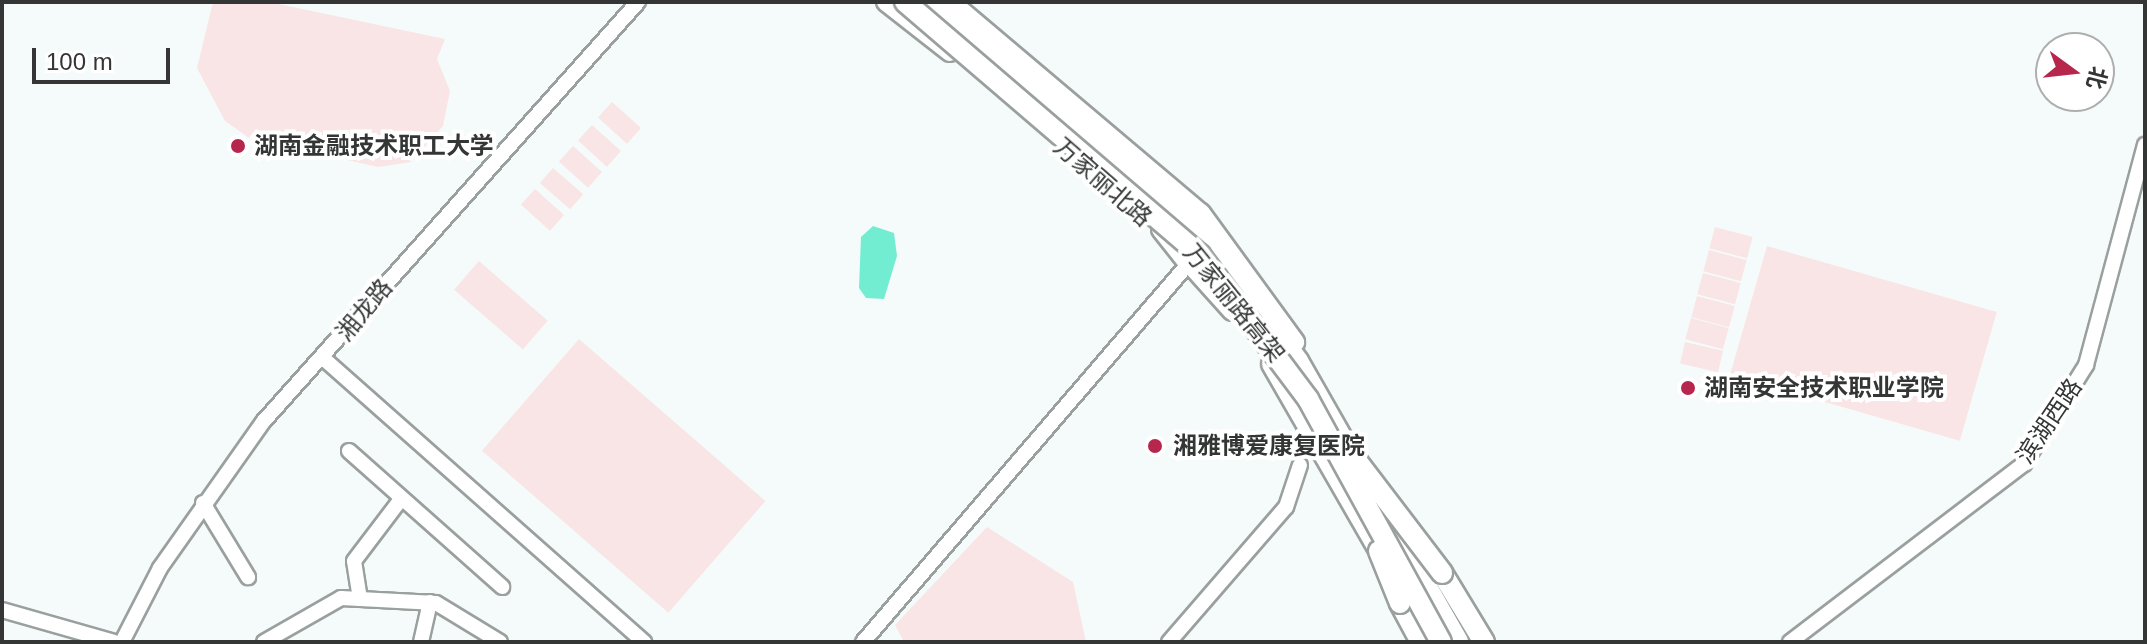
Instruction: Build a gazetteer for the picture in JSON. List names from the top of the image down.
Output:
{
  "streets": {
    "highway": ["万家丽路高架"],
    "main road": ["万家丽北路"],
    "street": ["湘龙路", "滨湖西路"]
  },
  "places": ["湖南金融技术职工大学", "湖南安全技术职业学院", "湘雅博爱康复医院"],
  "scale_bar": "100 m",
  "north": "right"
}
